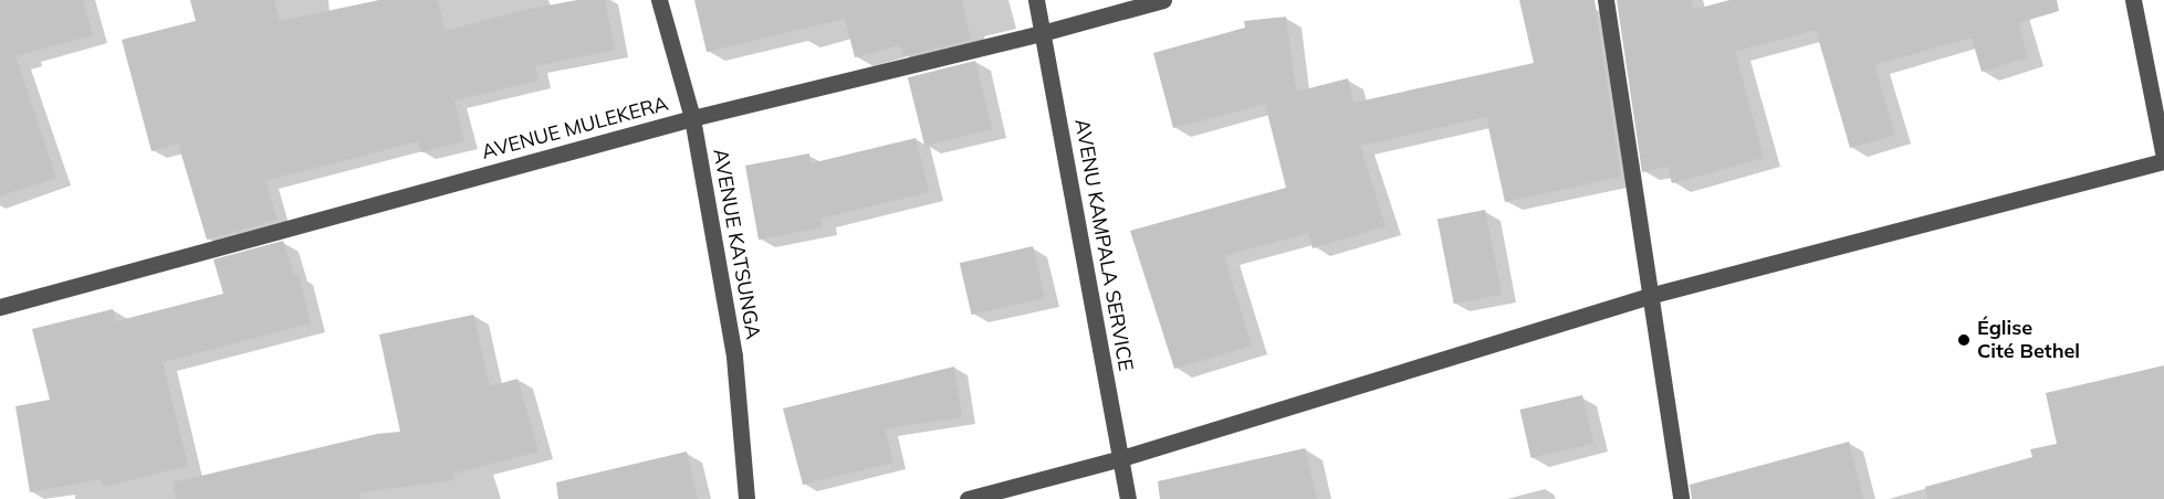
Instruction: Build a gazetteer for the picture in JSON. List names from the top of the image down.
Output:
{
  "streets": {
    "street": ["AVENUE MULEKERA", "AVENUE KATSUNGA", "AVENU KAMPALA SERVICE"]
  },
  "crossings": [
    ["AVENUE MULEKERA", "AVENUE KATSUNGA"],
    ["AVENUE MULEKERA", "AVENU KAMPALA SERVICE"]
  ],
  "places": ["Église Cité Bethel"]
}
